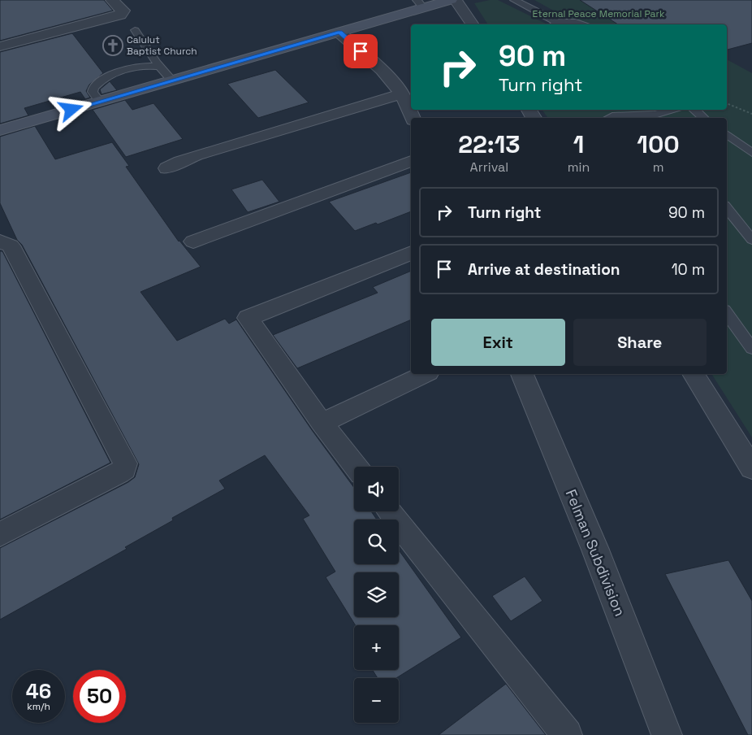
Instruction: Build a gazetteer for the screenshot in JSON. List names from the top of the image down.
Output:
{
  "streets": {
    "street": ["Felman Subdivision"]
  },
  "parks": ["Eternal Peace Memorial Park"],
  "places": {
    "church": ["Calulut Baptist Church"]
  },
  "page": {
    "turn": ["90 m", "Turn right"],
    "eta": [
      "22:13",
      "Arrival",
      "1",
      "min",
      "100",
      "m"
    ],
    "list": [
      {
        "name": "Turn right",
        "value": "90 m"
      },
      {
        "name": "Arrive at destination",
        "value": "10 m"
      }
    ],
    "buttons": ["Exit", "Share"],
    "map_buttons": ["+", "−"],
    "speed": "46 km/h",
    "limit": "50"
  }
}
